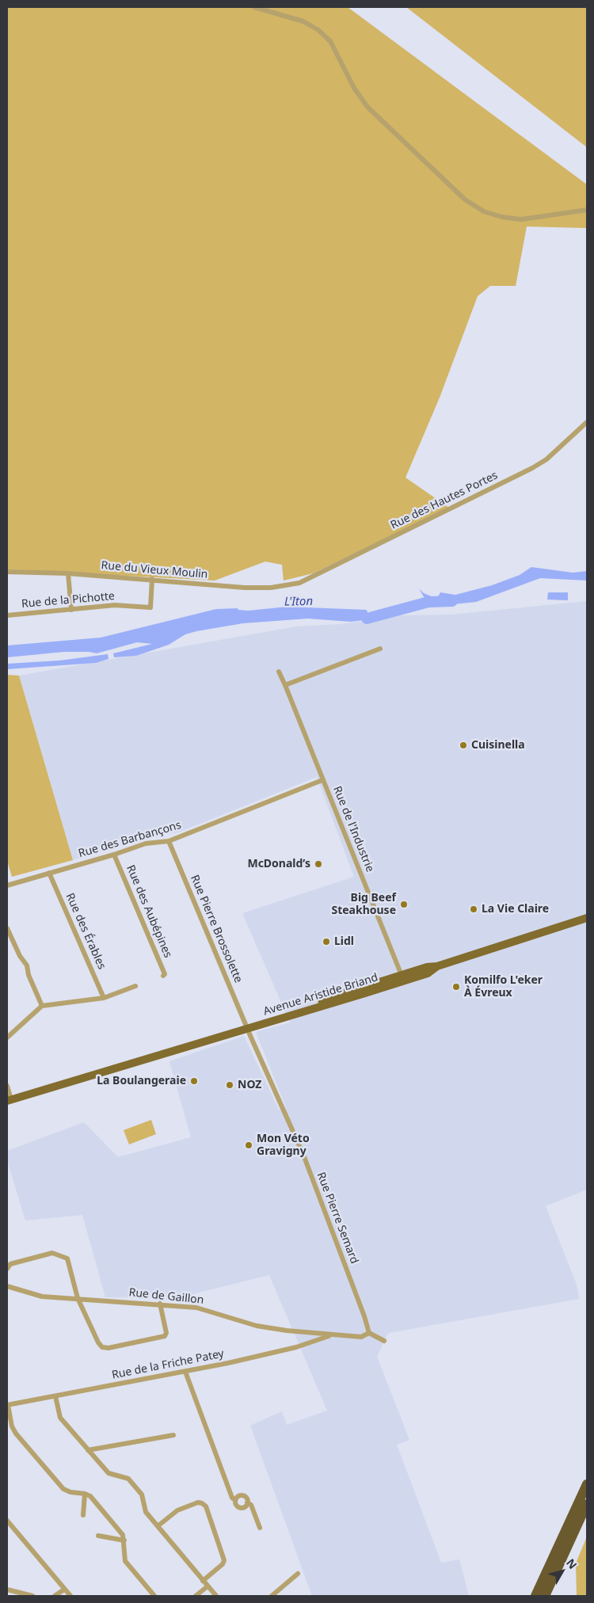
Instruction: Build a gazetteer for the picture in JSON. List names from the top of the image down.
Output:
{
  "streets": {
    "main road": ["Avenue Aristide Briand"],
    "street": [
      "Rue des Hautes Portes",
      "Rue du Vieux Moulin",
      "Rue de la Pichotte",
      "Rue de l'Industrie",
      "Rue des Barbançons",
      "Rue des Aubépines",
      "Rue Pierre Brossolette",
      "Rue des Érables",
      "Rue Pierre Semard",
      "Rue de Gaillon",
      "Rue de la Friche Patey"
    ]
  },
  "crossings": [
    ["Rue des Hautes Portes", "Rue du Vieux Moulin"],
    ["Rue du Vieux Moulin", "Rue de la Pichotte"],
    ["Rue de l'Industrie", "Rue des Barbançons"],
    ["Rue de l'Industrie", "Avenue Aristide Briand"],
    ["Rue des Barbançons", "Rue des Aubépines"],
    ["Rue des Barbançons", "Rue Pierre Brossolette"],
    ["Rue des Barbançons", "Rue des Érables"],
    ["Rue Pierre Brossolette", "Avenue Aristide Briand"],
    ["Rue Pierre Brossolette", "Rue Pierre Semard"],
    ["Avenue Aristide Briand", "Rue Pierre Semard"],
    ["Rue Pierre Semard", "Rue de Gaillon"],
    ["Rue de Gaillon", "Rue de la Friche Patey"]
  ],
  "water": ["L'Iton"],
  "places": [
    "Cuisinella",
    "McDonald’s",
    "Big Beef Steakhouse",
    "La Vie Claire",
    "Lidl",
    "Komilfo L'eker À Évreux",
    "La Boulangeraie",
    "NOZ",
    "Mon Véto Gravigny"
  ],
  "north": "top right"
}
